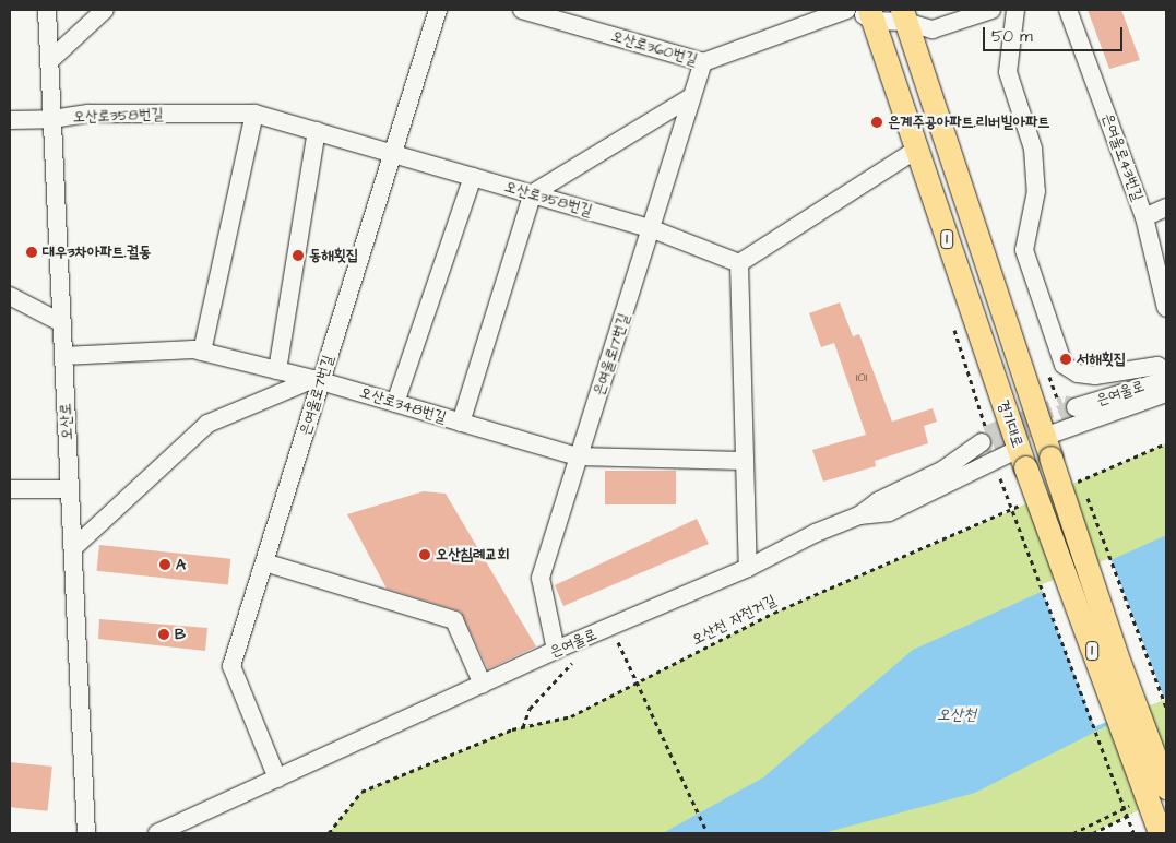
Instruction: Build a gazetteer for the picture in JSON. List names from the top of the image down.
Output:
{
  "streets": {
    "main road": ["1", "경기대로"],
    "street": [
      "오산로360번길",
      "오산로358번길",
      "은여울로43번길",
      "은여울로17번길",
      "은여울로",
      "은여울로7번길",
      "오산로348번길",
      "오산로"
    ],
    "path": ["오산천 자전거길"]
  },
  "crossings": [
    ["오산로360번길", "은여울로17번길"],
    ["오산로358번길", "은여울로17번길"],
    ["오산로358번길", "은여울로7번길"],
    ["오산로358번길", "오산로"],
    ["은여울로17번길", "은여울로"],
    ["은여울로17번길", "오산로348번길"],
    ["은여울로", "은여울로7번길"],
    ["은여울로7번길", "오산로348번길"],
    ["오산로348번길", "오산로"]
  ],
  "water": ["오산천"],
  "places": [
    "은계주공아파트.리버빌아파트",
    "대우3차아파트.궐동",
    "동해횟집",
    "서해횟집",
    "오산침례교회",
    "A",
    "B"
  ],
  "house_numbers": ["101"],
  "scale_bar": "50 m"
}
